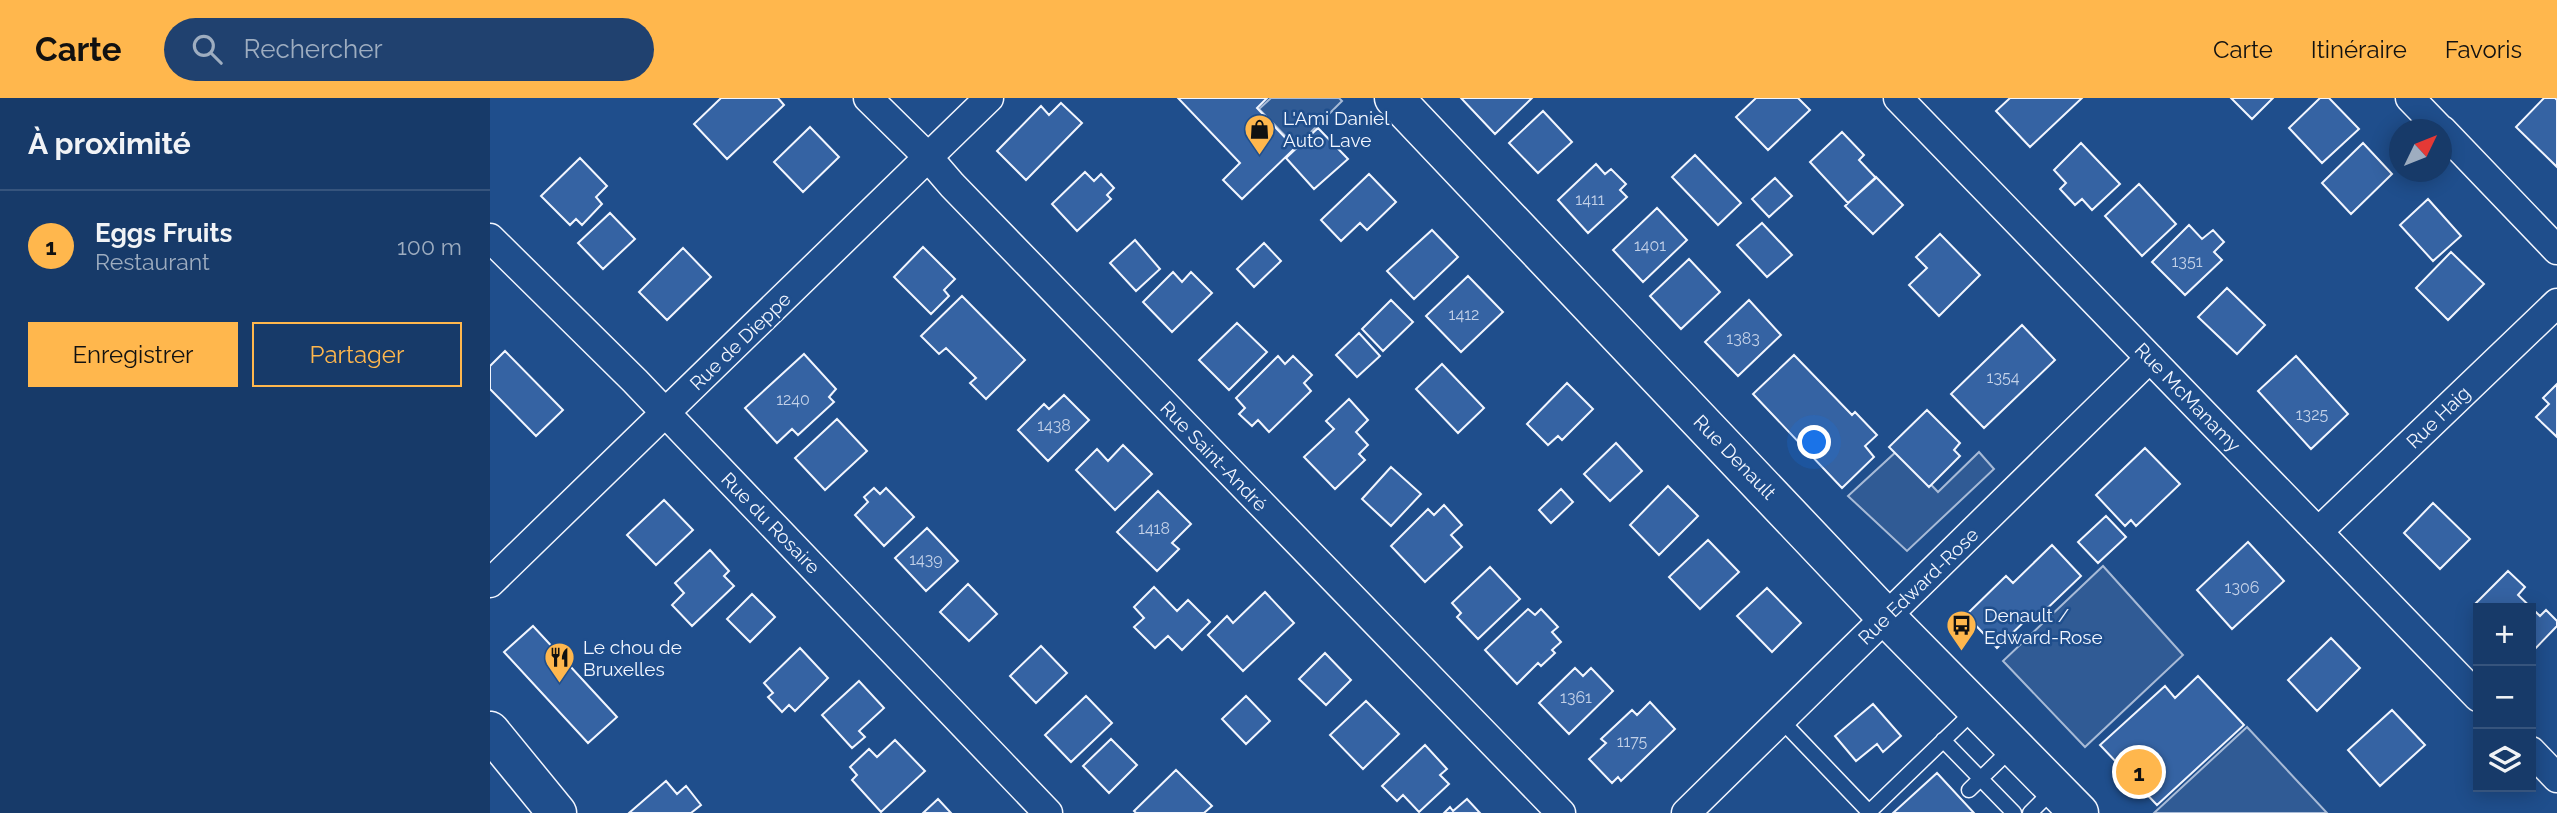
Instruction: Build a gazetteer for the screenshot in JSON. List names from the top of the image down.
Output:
{
  "streets": {
    "main road": ["Rue Denault"],
    "street": [
      "Rue de Dieppe",
      "Rue McManamy",
      "Rue Haig",
      "Rue Saint-André",
      "Rue du Rosaire",
      "Rue Edward-Rose"
    ]
  },
  "crossings": [
    ["Rue de Dieppe", "Rue Saint-André"],
    ["Rue de Dieppe", "Rue du Rosaire"],
    ["Rue McManamy", "Rue Haig"],
    ["Rue McManamy", "Rue Edward-Rose"],
    ["Rue Denault", "Rue Edward-Rose"]
  ],
  "places": {
    "shop": ["L'Ami Daniel Auto Lave"],
    "bus stop": ["Denault / Edward-Rose"],
    "restaurant": ["Le chou de Bruxelles"]
  },
  "house_numbers": [
    "1411",
    "1401",
    "1351",
    "1412",
    "1383",
    "1354",
    "1240",
    "1325",
    "1438",
    "1418",
    "1439",
    "1306",
    "1361",
    "1175"
  ],
  "north": "top right",
  "page": {
    "header": "Carte",
    "search": "Rechercher",
    "nav": ["Carte", "Itinéraire", "Favoris"],
    "heading": "À proximité",
    "list": [
      {
        "mark": "1",
        "name": "Eggs Fruits",
        "note": "Restaurant",
        "value": "100 m"
      }
    ],
    "buttons": ["Enregistrer", "Partager"],
    "map_buttons": ["+", "−"],
    "pins": "1"
  }
}
